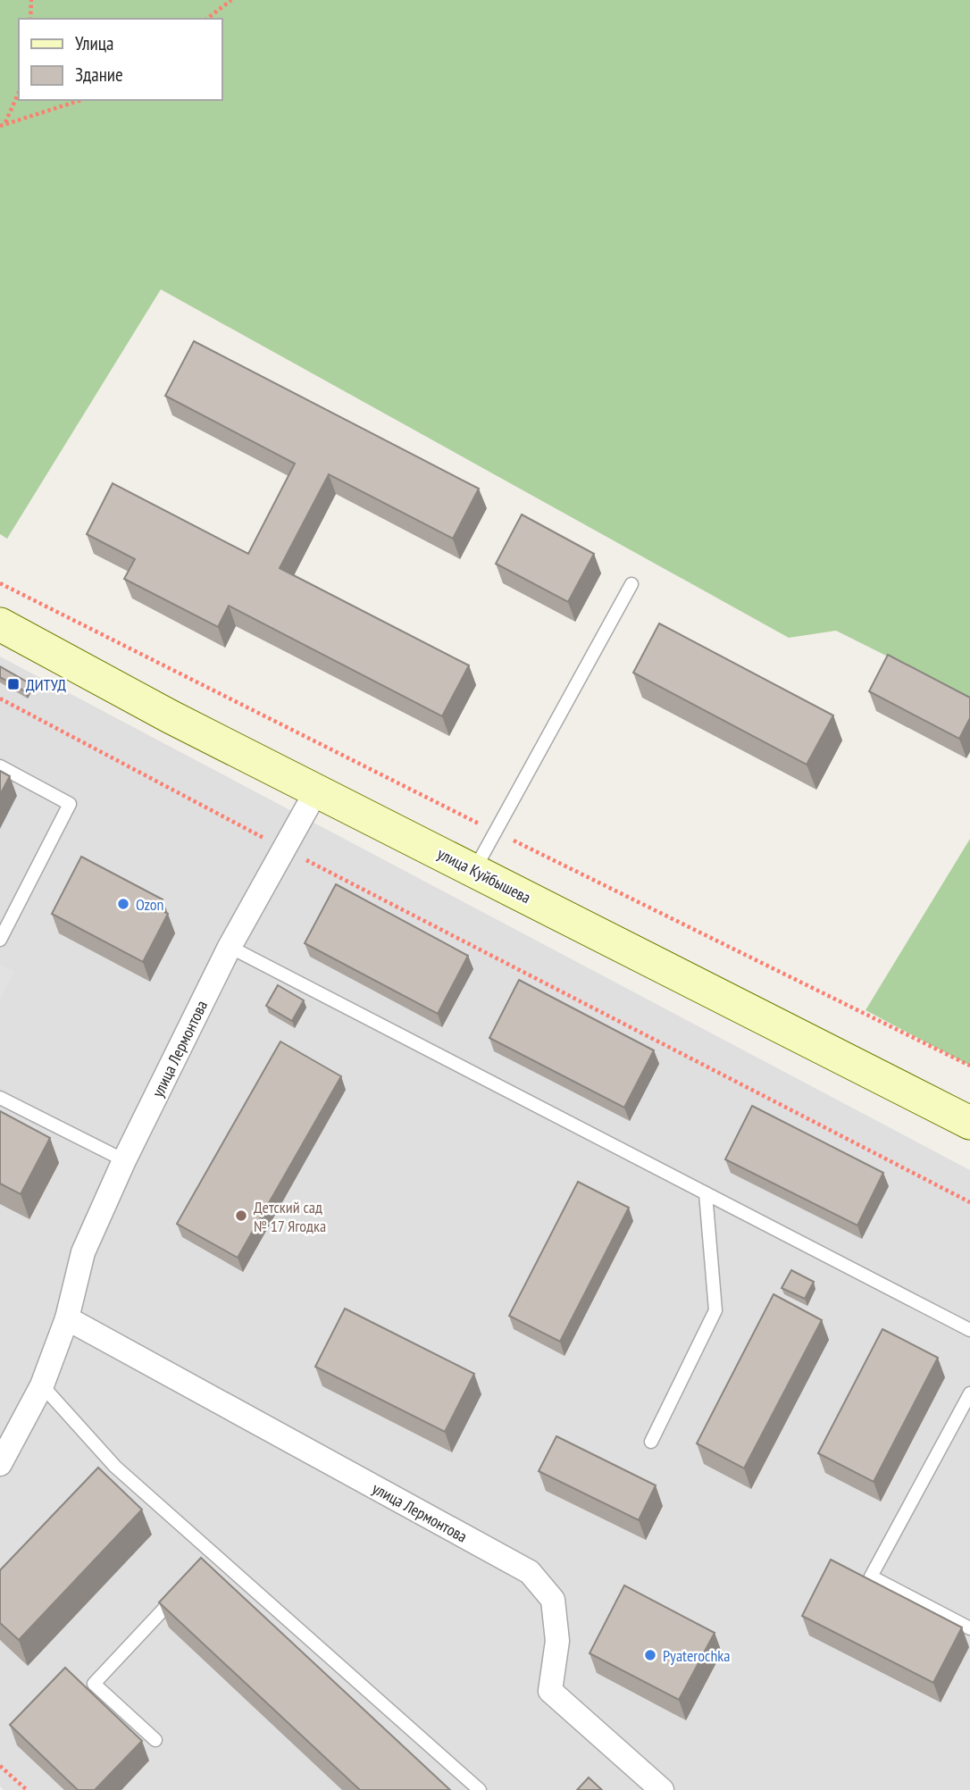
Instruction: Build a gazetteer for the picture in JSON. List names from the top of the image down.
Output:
{
  "streets": {
    "street": ["улица Куйбышева", "улица Лермонтова"]
  },
  "crossings": [
    ["улица Куйбышева", "улица Лермонтова"]
  ],
  "places": {
    "transit": ["ДИТУД"],
    "other": ["Ozon", "Детский сад № 17 Ягодка", "Pyaterochka"]
  },
  "legend": ["Улица", "Здание"]
}
